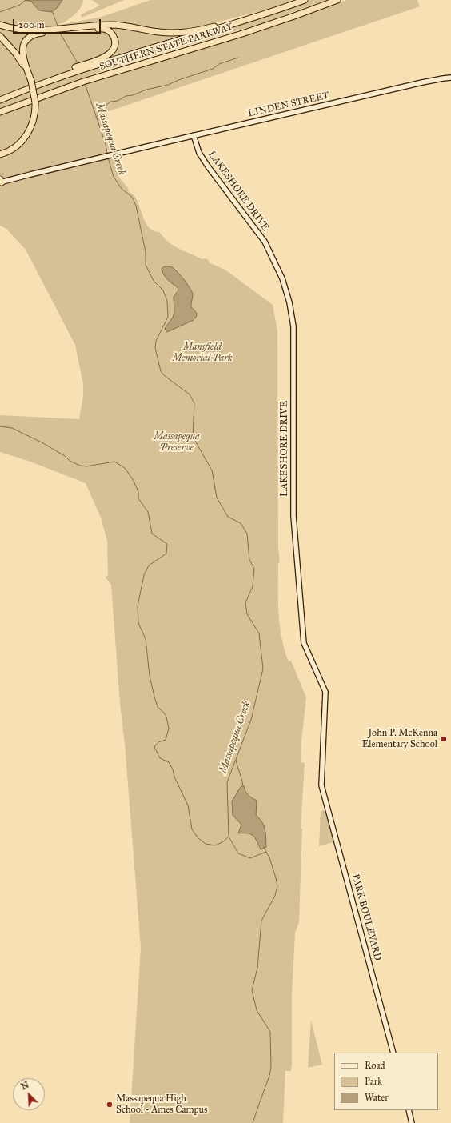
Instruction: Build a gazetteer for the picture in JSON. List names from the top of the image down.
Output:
{
  "streets": {
    "highway": ["SOUTHERN STATE PARKWAY"],
    "street": ["LINDEN STREET", "LAKESHORE DRIVE", "PARK BOULEVARD"]
  },
  "crossings": [
    ["LINDEN STREET", "LAKESHORE DRIVE"],
    ["LAKESHORE DRIVE", "PARK BOULEVARD"]
  ],
  "water": ["Massapequa Creek"],
  "parks": ["Mansfield Memorial Park", "Massapequa Preserve"],
  "places": ["John P. McKenna Elementary School", "Massapequa High School - Ames Campus"],
  "legend": ["Road", "Park", "Water"],
  "scale_bar": "200 m",
  "north": "top left"
}
